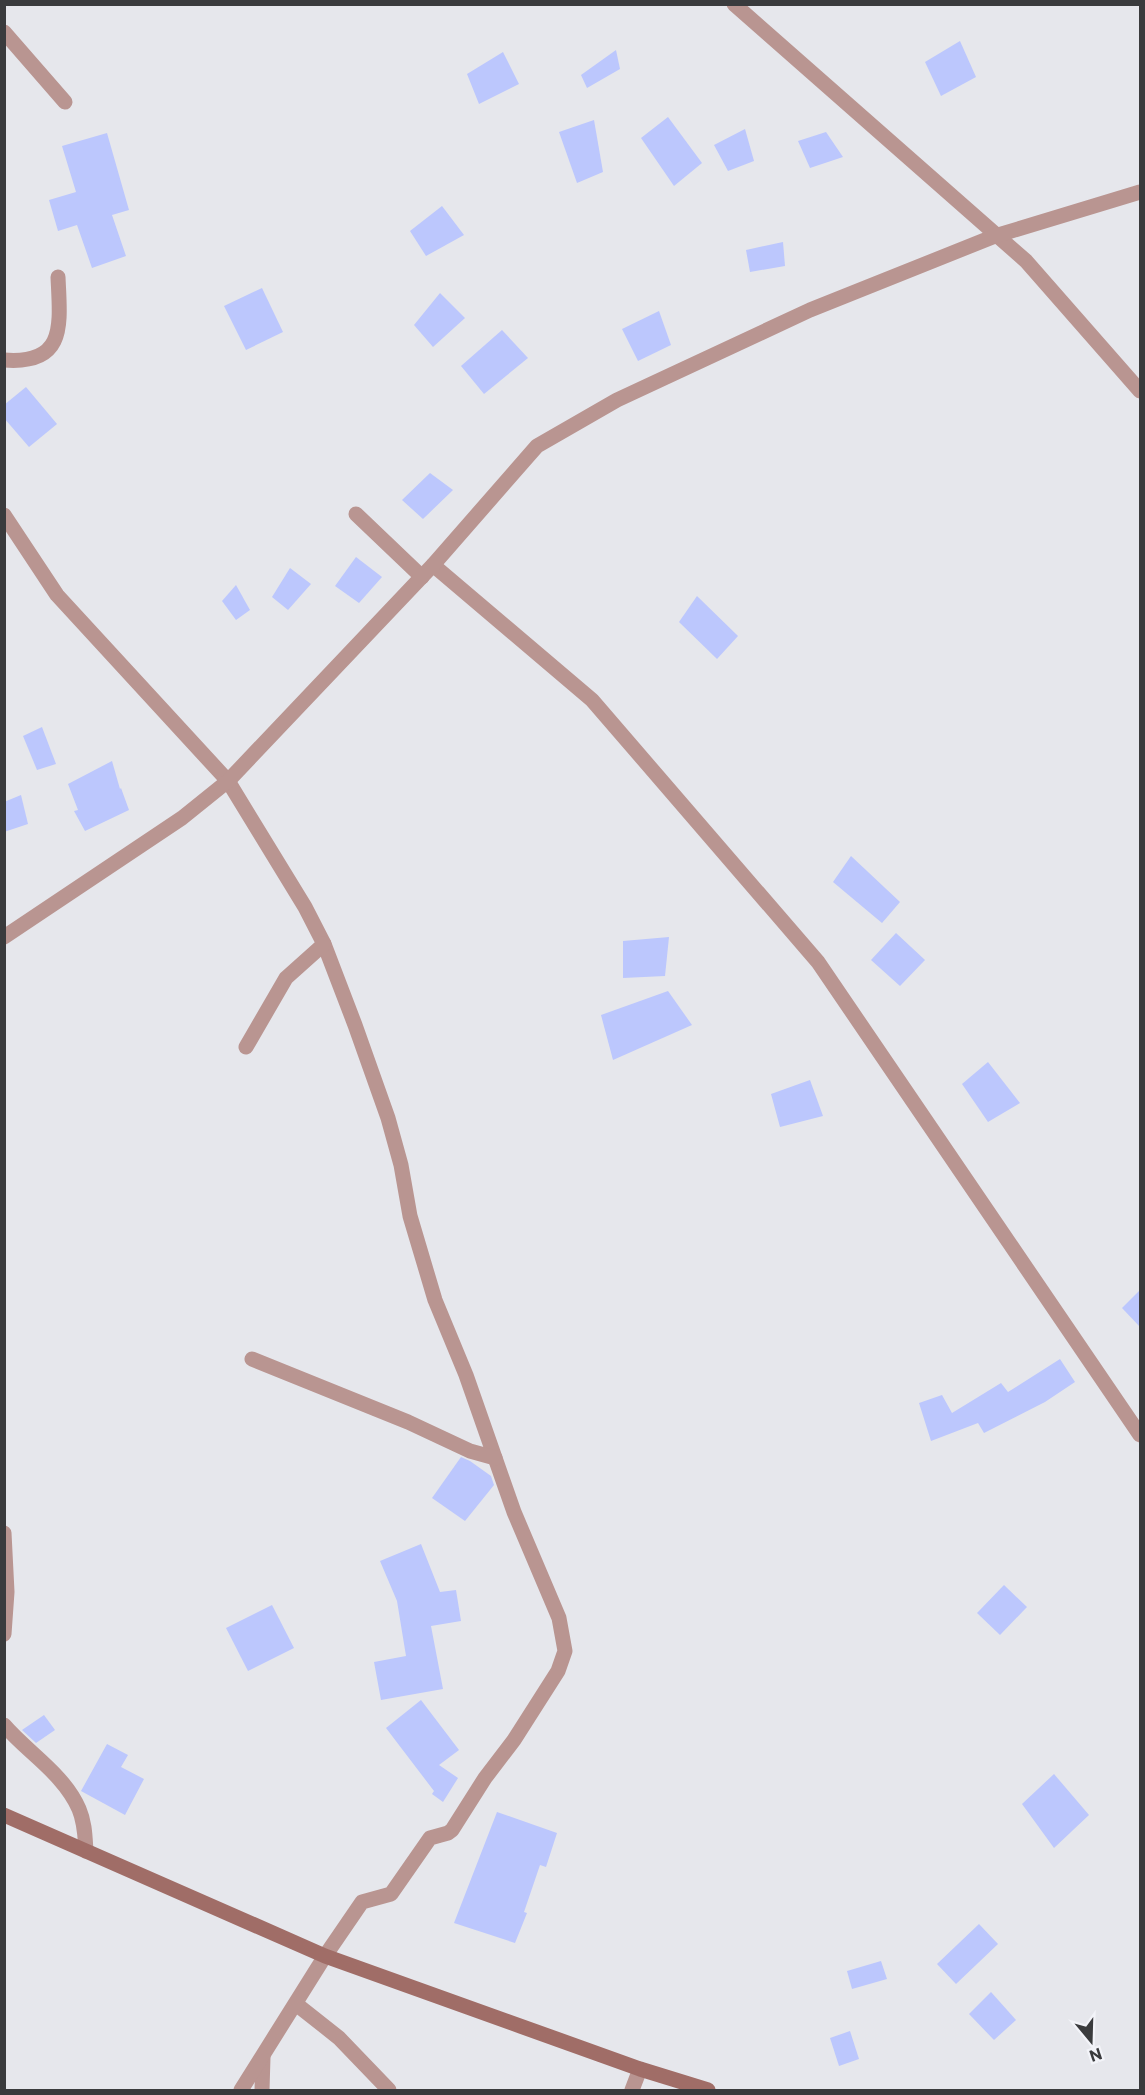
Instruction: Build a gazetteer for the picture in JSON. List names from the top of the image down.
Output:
{
  "north": "bottom"
}
